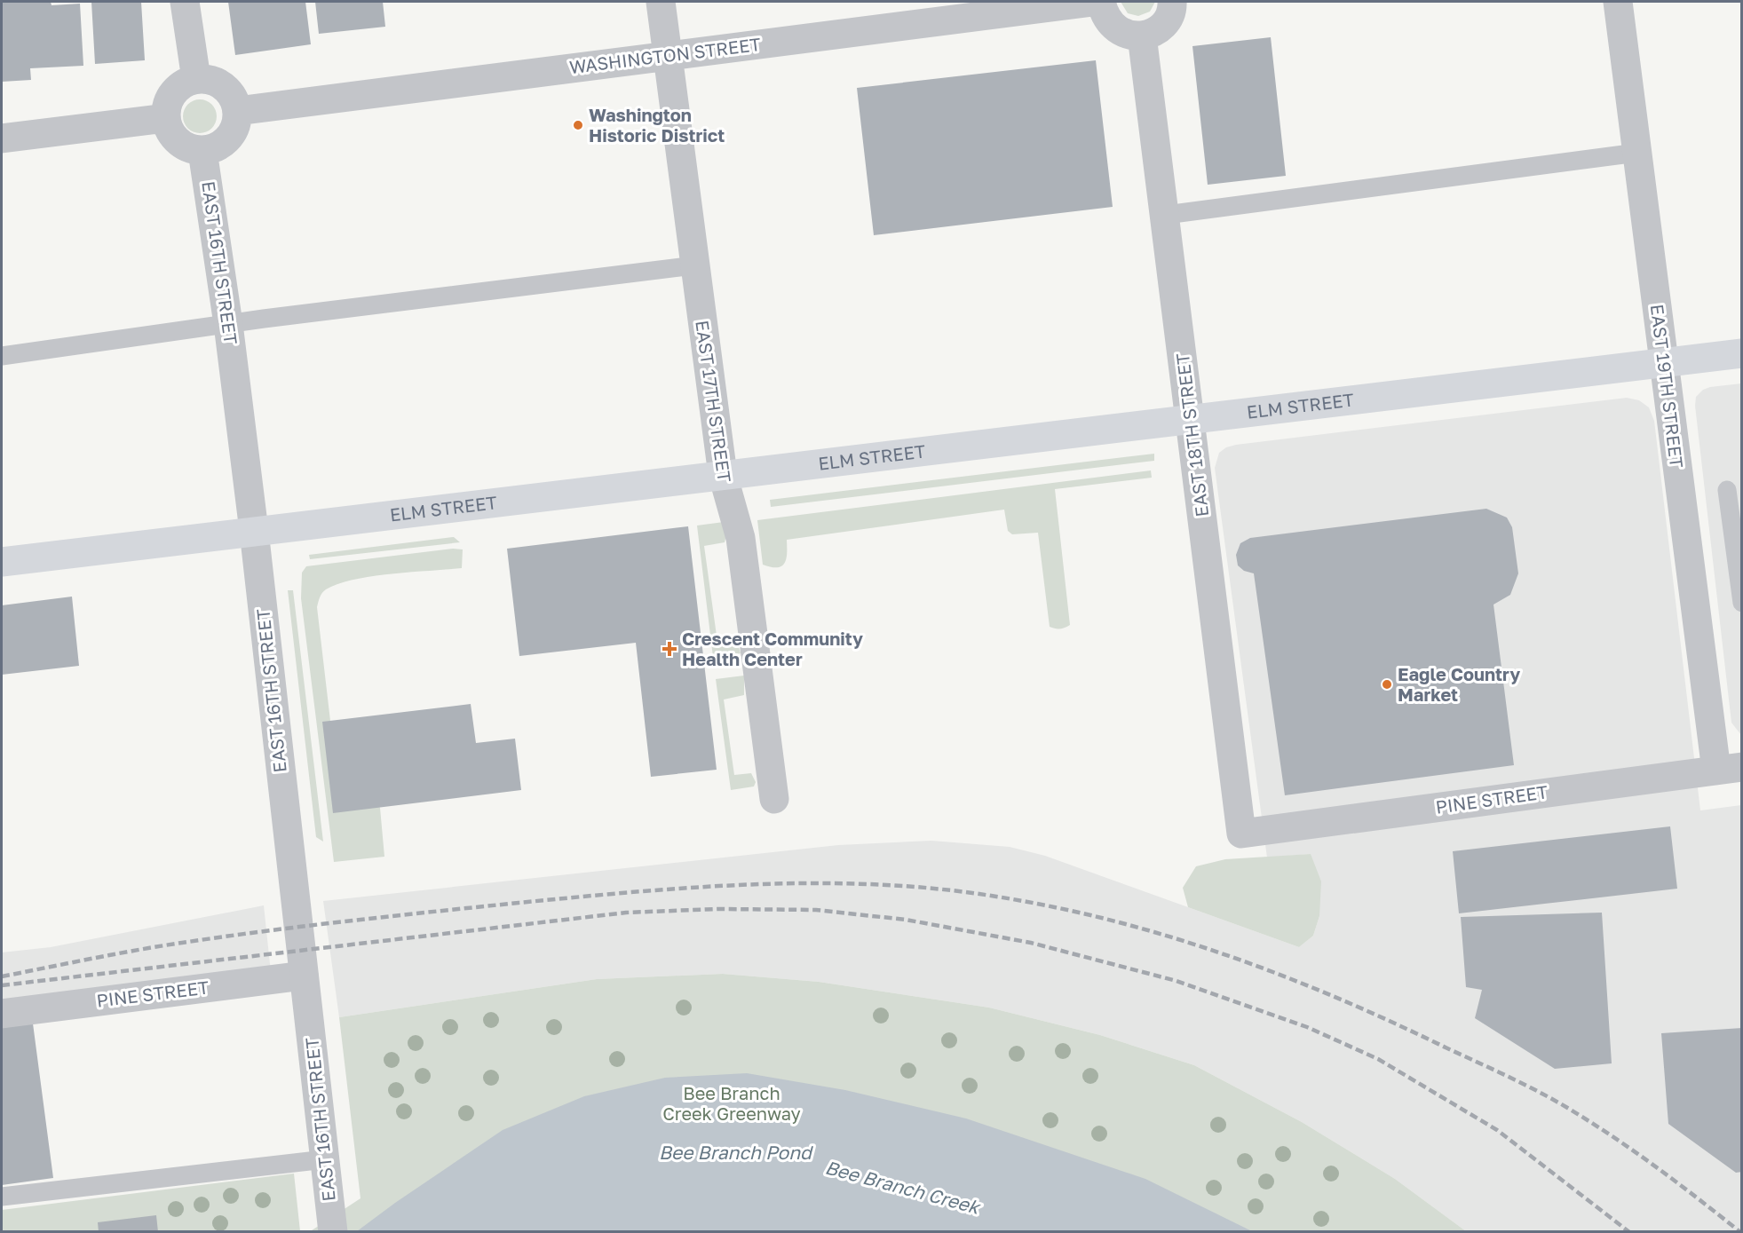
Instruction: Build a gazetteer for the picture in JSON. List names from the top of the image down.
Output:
{
  "streets": {
    "main road": ["ELM STREET"],
    "street": [
      "WASHINGTON STREET",
      "EAST 16TH STREET",
      "EAST 19TH STREET",
      "EAST 17TH STREET",
      "EAST 18TH STREET",
      "PINE STREET"
    ]
  },
  "crossings": [
    ["WASHINGTON STREET", "EAST 16TH STREET"],
    ["WASHINGTON STREET", "EAST 17TH STREET"],
    ["EAST 16TH STREET", "ELM STREET"],
    ["EAST 16TH STREET", "PINE STREET"],
    ["EAST 19TH STREET", "ELM STREET"],
    ["EAST 19TH STREET", "PINE STREET"],
    ["EAST 17TH STREET", "ELM STREET"],
    ["ELM STREET", "EAST 18TH STREET"],
    ["EAST 18TH STREET", "PINE STREET"]
  ],
  "water": ["Bee Branch Pond", "Bee Branch Creek"],
  "parks": ["Bee Branch Creek Greenway"],
  "places": {
    "other": ["Washington Historic District", "Eagle Country Market"],
    "health": ["Crescent Community Health Center"]
  }
}
